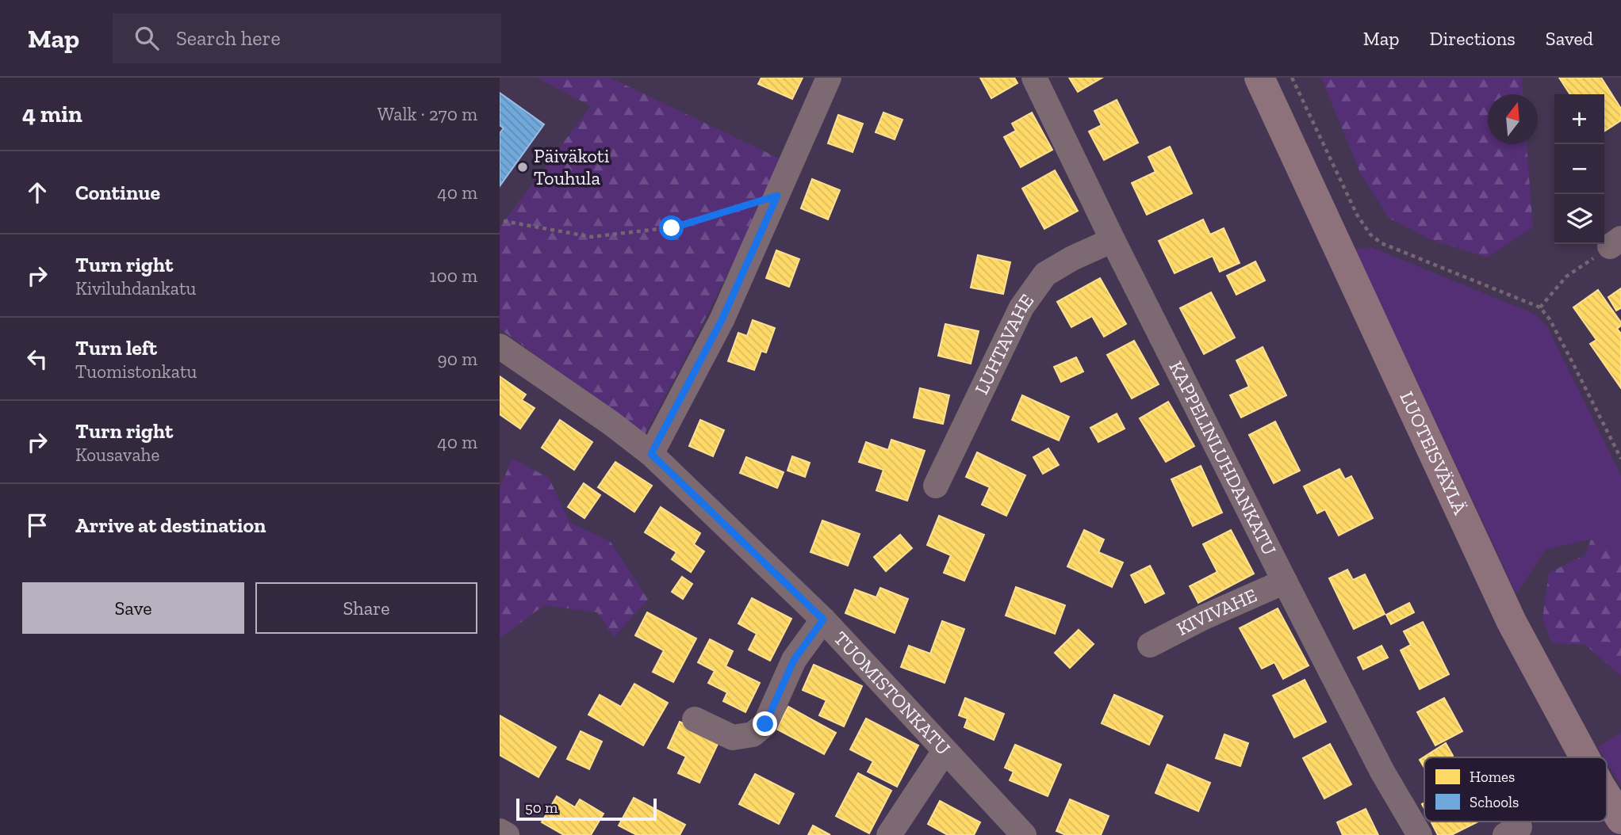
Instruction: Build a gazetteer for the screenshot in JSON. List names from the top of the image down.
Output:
{
  "streets": {
    "main road": ["LUOTEISVÄYLÄ"],
    "street": [
      "LUHTAVAHE",
      "KAPPELINLUHDANKATU",
      "KIVIVAHE",
      "TUOMISTONKATU"
    ]
  },
  "crossings": [
    ["LUHTAVAHE", "KAPPELINLUHDANKATU"],
    ["KAPPELINLUHDANKATU", "KIVIVAHE"]
  ],
  "places": ["Päiväkoti Touhula"],
  "legend": ["Homes", "Schools"],
  "scale_bar": "50 m",
  "north": "top",
  "page": {
    "header": "Map",
    "search": "Search here",
    "nav": ["Map", "Directions", "Saved"],
    "heading": ["4 min", "Walk · 270 m"],
    "map_buttons": ["+", "−"],
    "list": [
      ["Continue", "40 m"],
      ["Turn right", "Kiviluhdankatu", "100 m"],
      ["Turn left", "Tuomistonkatu", "90 m"],
      ["Turn right", "Kousavahe", "40 m"],
      "Arrive at destination"
    ],
    "buttons": ["Save", "Share"],
    "scale": "50 m"
  }
}
